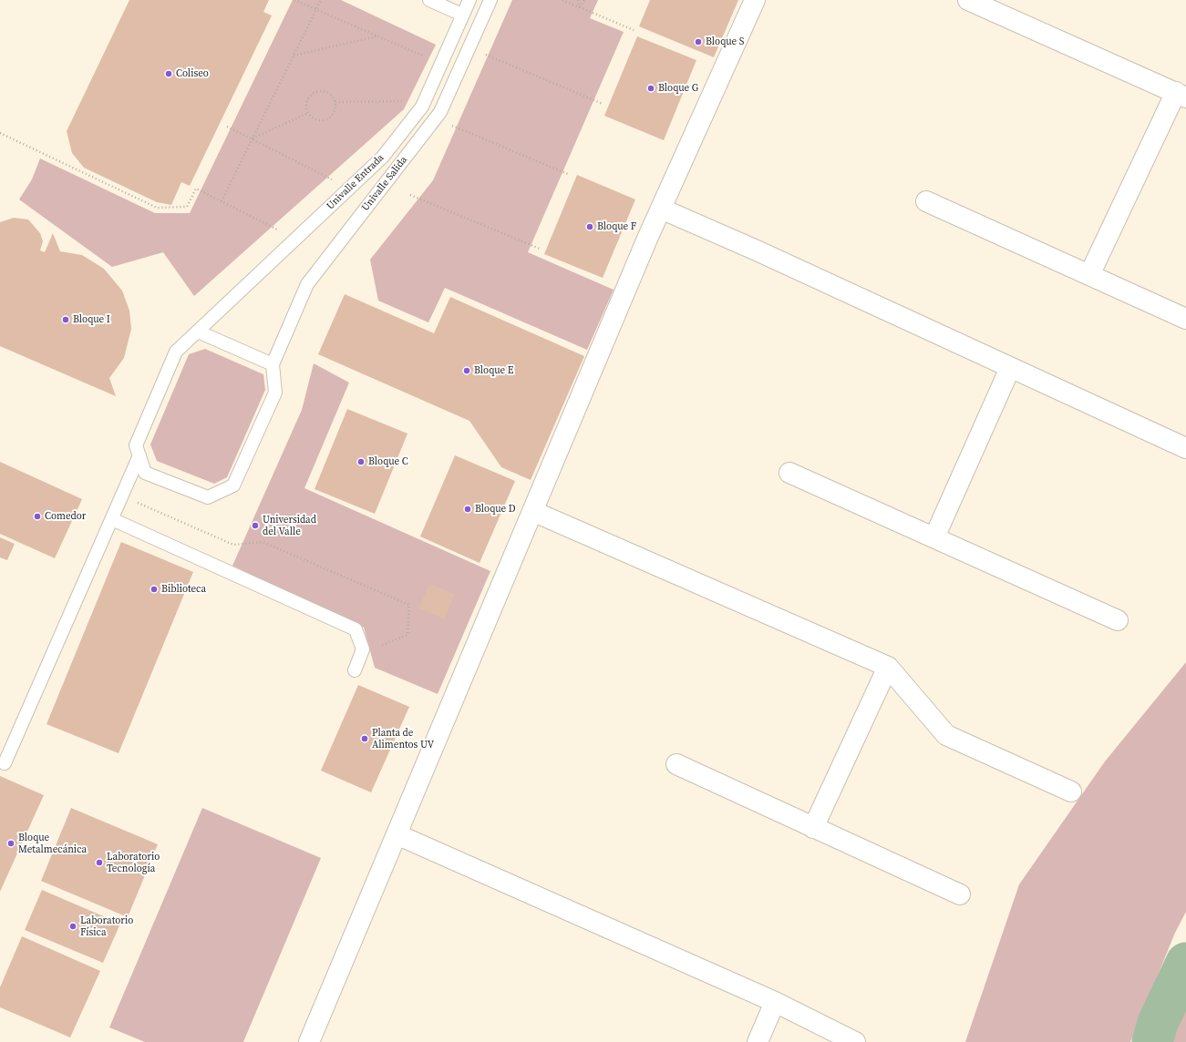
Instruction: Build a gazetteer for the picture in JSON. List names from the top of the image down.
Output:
{
  "streets": {
    "lane": ["Univalle Entrada", "Univalle Salida"]
  },
  "places": [
    "Bloque S",
    "Coliseo",
    "Bloque G",
    "Bloque F",
    "Bloque I",
    "Bloque E",
    "Bloque C",
    "Bloque D",
    "Comedor",
    "Universidad del Valle",
    "Biblioteca",
    "Planta de Alimentos UV",
    "Bloque Metalmecánica",
    "Laboratorio Tecnología",
    "Laboratorio Física"
  ]
}
